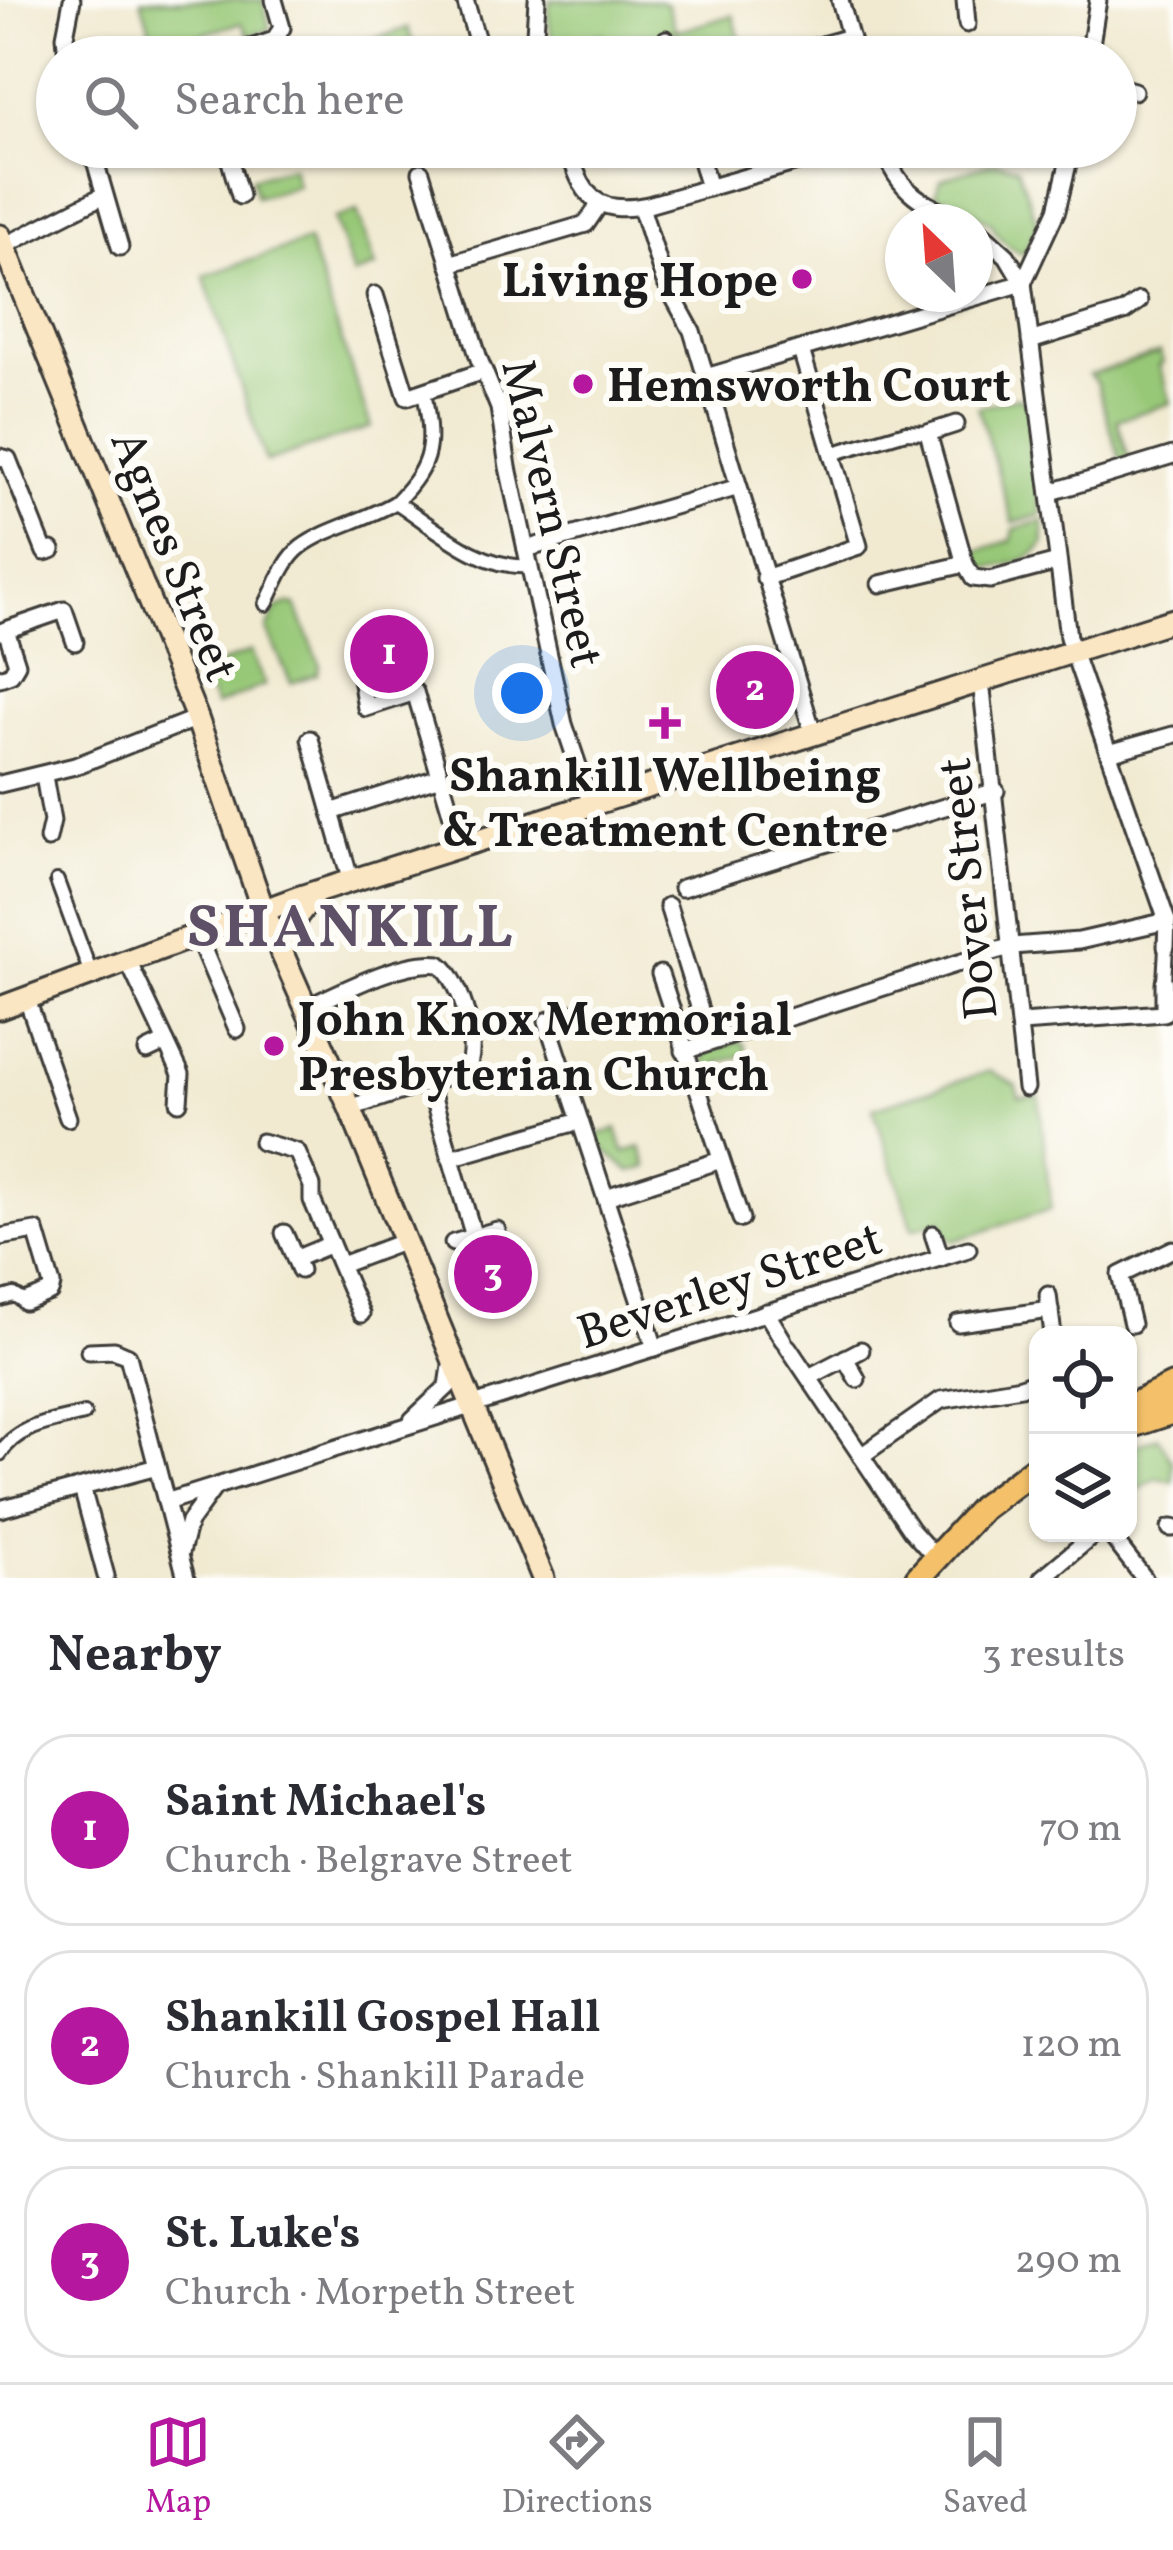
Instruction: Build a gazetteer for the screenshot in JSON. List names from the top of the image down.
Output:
{
  "streets": {
    "main road": ["Agnes Street"],
    "street": ["Malvern Street", "Dover Street", "Beverley Street"]
  },
  "crossings": [
    ["Agnes Street", "Beverley Street"]
  ],
  "districts": ["SHANKILL"],
  "places": {
    "other": ["Living Hope", "Hemsworth Court", "John Knox Mermorial Presbyterian Church"],
    "health": ["Shankill Wellbeing & Treatment Centre"]
  },
  "north": "top left",
  "page": {
    "search": "Search here",
    "pins": ["1", "2", "3"],
    "heading": ["Nearby", "3 results"],
    "list": [
      {
        "mark": "1",
        "name": "Saint Michael's",
        "note": "Church · Belgrave Street",
        "value": "70 m"
      },
      {
        "mark": "2",
        "name": "Shankill Gospel Hall",
        "note": "Church · Shankill Parade",
        "value": "120 m"
      },
      {
        "mark": "3",
        "name": "St. Luke's",
        "note": "Church · Morpeth Street",
        "value": "290 m"
      }
    ],
    "nav": ["Map", "Directions", "Saved"]
  }
}
